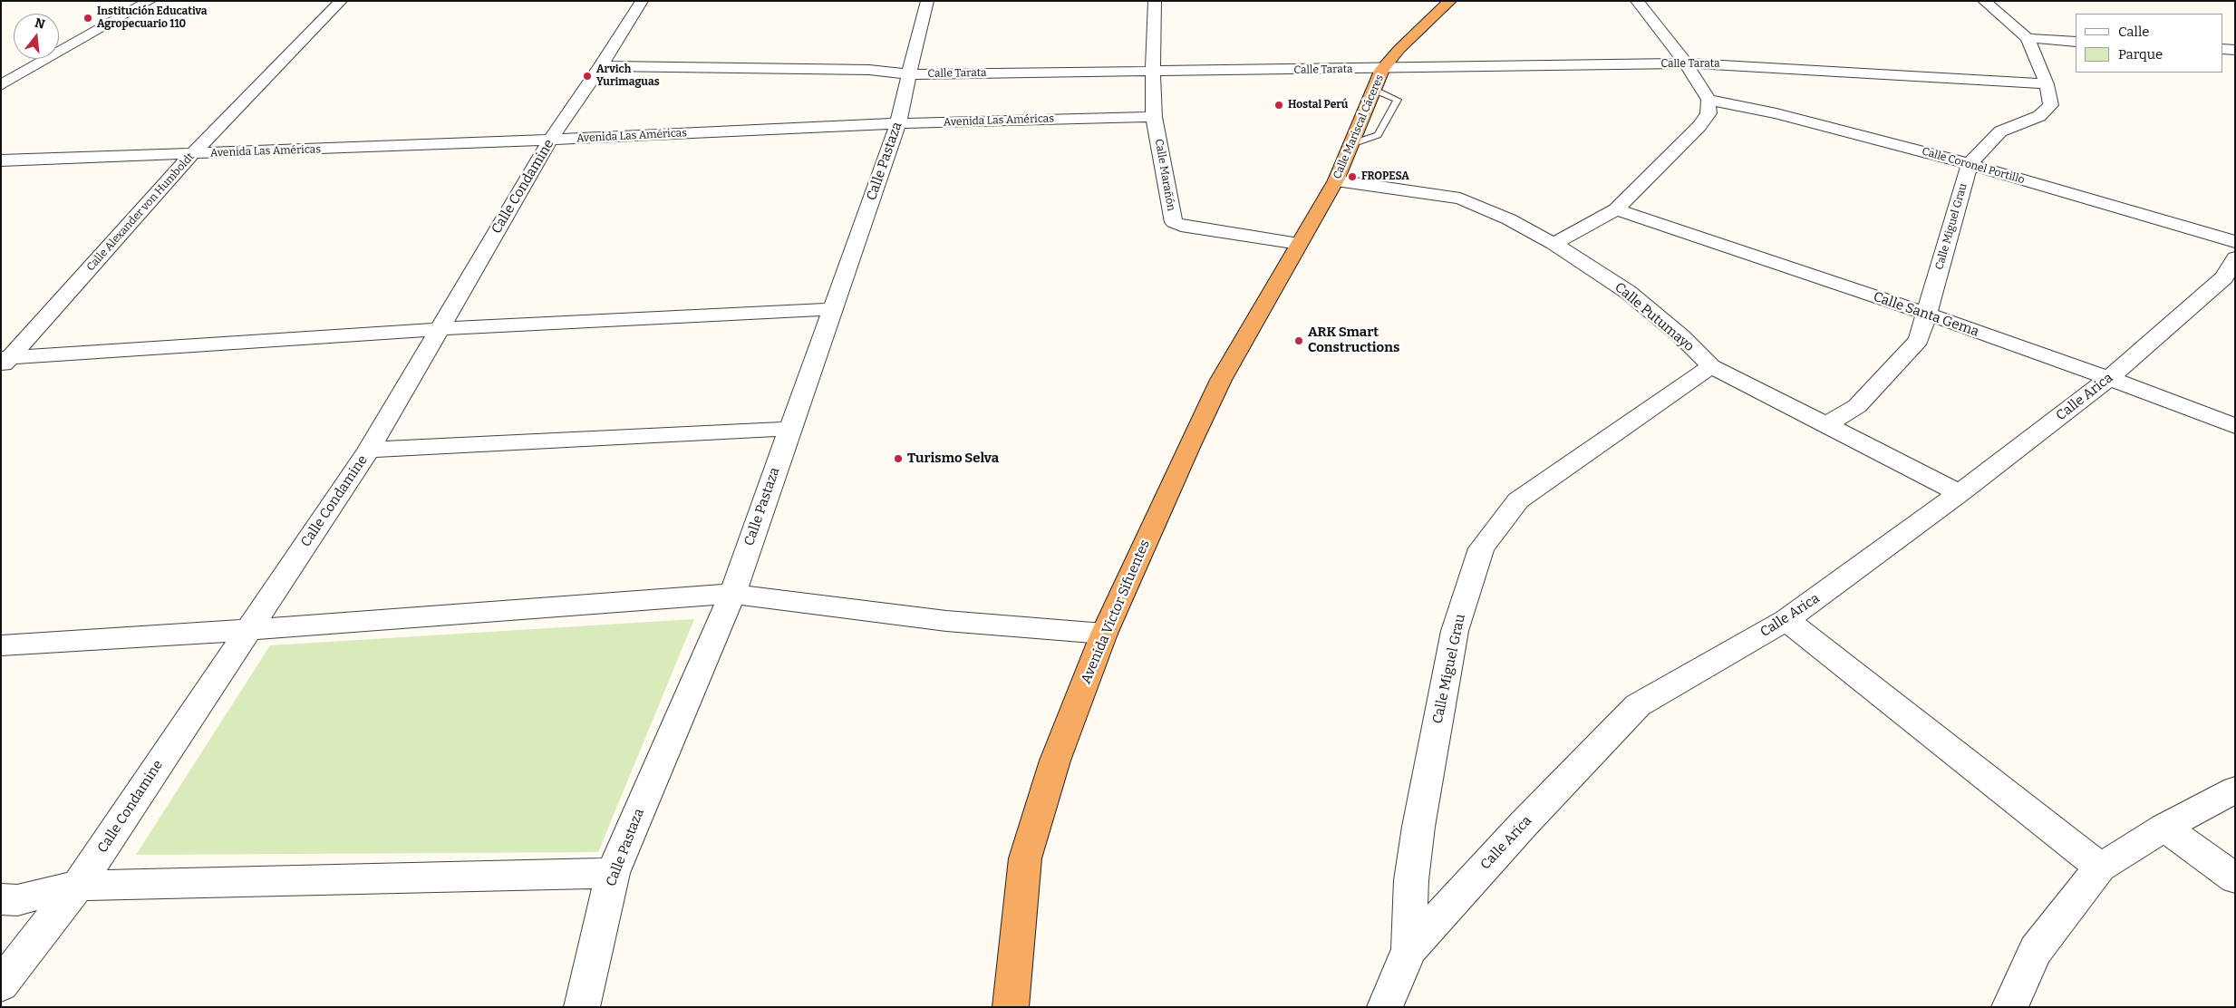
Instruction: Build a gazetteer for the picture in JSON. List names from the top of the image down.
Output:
{
  "streets": {
    "highway": ["Calle Mariscal Cáceres", "Avenida Victor Sifuentes"],
    "street": [
      "Calle Tarata",
      "Avenida Las Américas",
      "Calle Pastaza",
      "Calle Coronel Portillo",
      "Calle Marañón",
      "Calle Condamine",
      "Calle Alexander von Humboldt",
      "Calle Miguel Grau",
      "Calle Santa Gema",
      "Calle Putumayo",
      "Calle Arica"
    ]
  },
  "crossings": [
    ["Calle Tarata", "Calle Mariscal Cáceres"],
    ["Calle Tarata", "Calle Pastaza"],
    ["Calle Tarata", "Calle Marañón"],
    ["Calle Tarata", "Calle Condamine"],
    ["Calle Tarata", "Calle Miguel Grau"],
    ["Avenida Las Américas", "Calle Pastaza"],
    ["Avenida Las Américas", "Calle Marañón"],
    ["Avenida Las Américas", "Calle Condamine"],
    ["Avenida Las Américas", "Calle Alexander von Humboldt"],
    ["Calle Mariscal Cáceres", "Calle Marañón"],
    ["Calle Mariscal Cáceres", "Calle Putumayo"],
    ["Calle Mariscal Cáceres", "Avenida Victor Sifuentes"],
    ["Calle Coronel Portillo", "Calle Miguel Grau"],
    ["Calle Marañón", "Avenida Victor Sifuentes"],
    ["Calle Miguel Grau", "Calle Santa Gema"],
    ["Calle Miguel Grau", "Calle Putumayo"],
    ["Calle Miguel Grau", "Calle Arica"],
    ["Calle Santa Gema", "Calle Arica"],
    ["Calle Putumayo", "Calle Arica"]
  ],
  "places": [
    "Institución Educativa Agropecuario 110",
    "Arvich Yurimaguas",
    "Hostal Perú",
    "FROPESA",
    "ARK Smart Constructions",
    "Turismo Selva"
  ],
  "legend": ["Calle", "Parque"],
  "north": "top"
}
